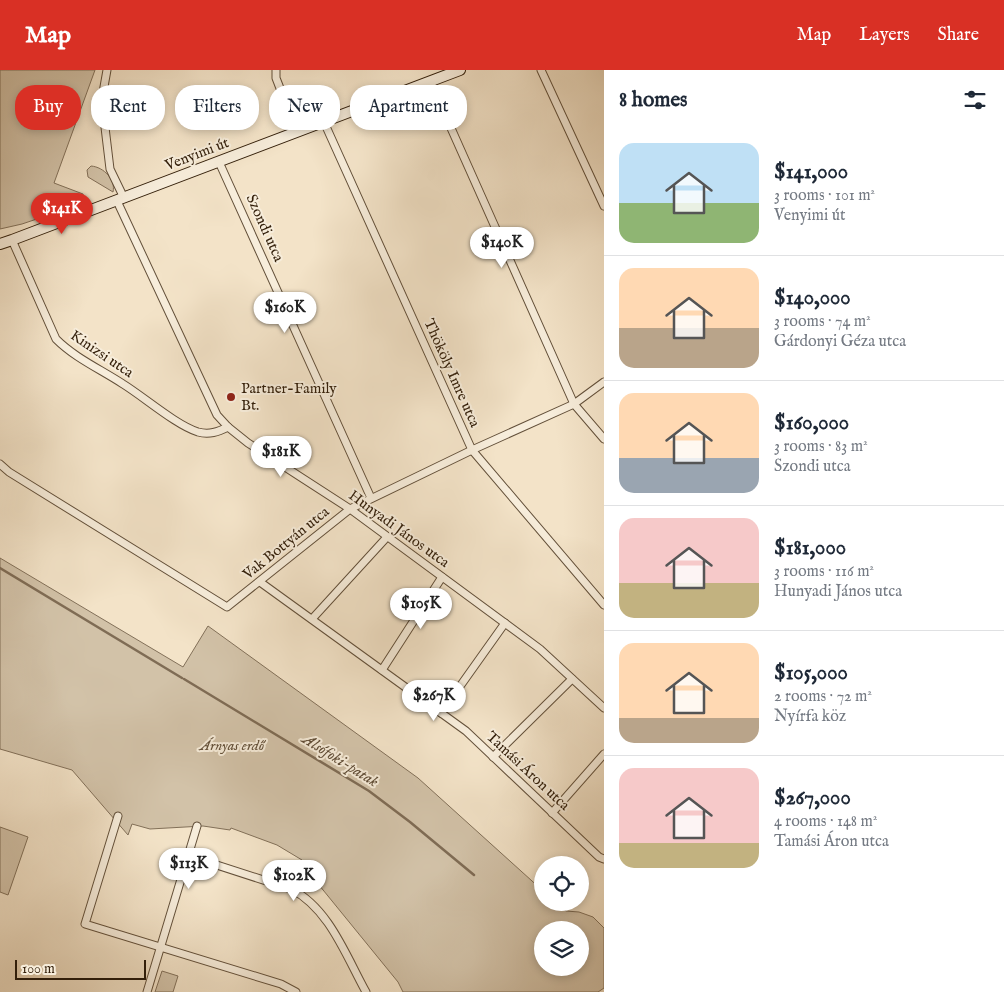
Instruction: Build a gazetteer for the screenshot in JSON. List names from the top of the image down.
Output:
{
  "streets": {
    "street": [
      "Venyimi út",
      "Szondi utca",
      "Kinizsi utca",
      "Thököly Imre utca",
      "Hunyadi János utca",
      "Vak Bottyán utca",
      "Tamási Áron utca"
    ]
  },
  "crossings": [
    ["Venyimi út", "Szondi utca"],
    ["Venyimi út", "Kinizsi utca"],
    ["Venyimi út", "Hunyadi János utca"],
    ["Szondi utca", "Vak Bottyán utca"],
    ["Kinizsi utca", "Hunyadi János utca"],
    ["Thököly Imre utca", "Vak Bottyán utca"],
    ["Hunyadi János utca", "Vak Bottyán utca"],
    ["Vak Bottyán utca", "Tamási Áron utca"]
  ],
  "water": ["Alsófoki-patak"],
  "parks": ["Árnyas erdő"],
  "places": ["Partner-Family Bt."],
  "scale_bar": "100 m",
  "page": {
    "header": "Map",
    "nav": ["Map", "Layers", "Share"],
    "heading": "8 homes",
    "chip": [
      "Buy",
      "Rent",
      "Filters",
      "New",
      "Apartment"
    ],
    "list": [
      {
        "name": "$141,000",
        "note": "3 rooms · 101 m² · Venyimi út"
      },
      {
        "name": "$140,000",
        "note": "3 rooms · 74 m² · Gárdonyi Géza utca"
      },
      {
        "name": "$160,000",
        "note": "3 rooms · 83 m² · Szondi utca"
      },
      {
        "name": "$181,000",
        "note": "3 rooms · 116 m² · Hunyadi János utca"
      },
      {
        "name": "$105,000",
        "note": "2 rooms · 72 m² · Nyírfa köz"
      },
      {
        "name": "$267,000",
        "note": "4 rooms · 148 m² · Tamási Áron utca"
      }
    ],
    "price": [
      "$141K",
      "$140K",
      "$160K",
      "$181K",
      "$105K",
      "$267K",
      "$113K",
      "$102K"
    ],
    "scale": "100 m"
  }
}
